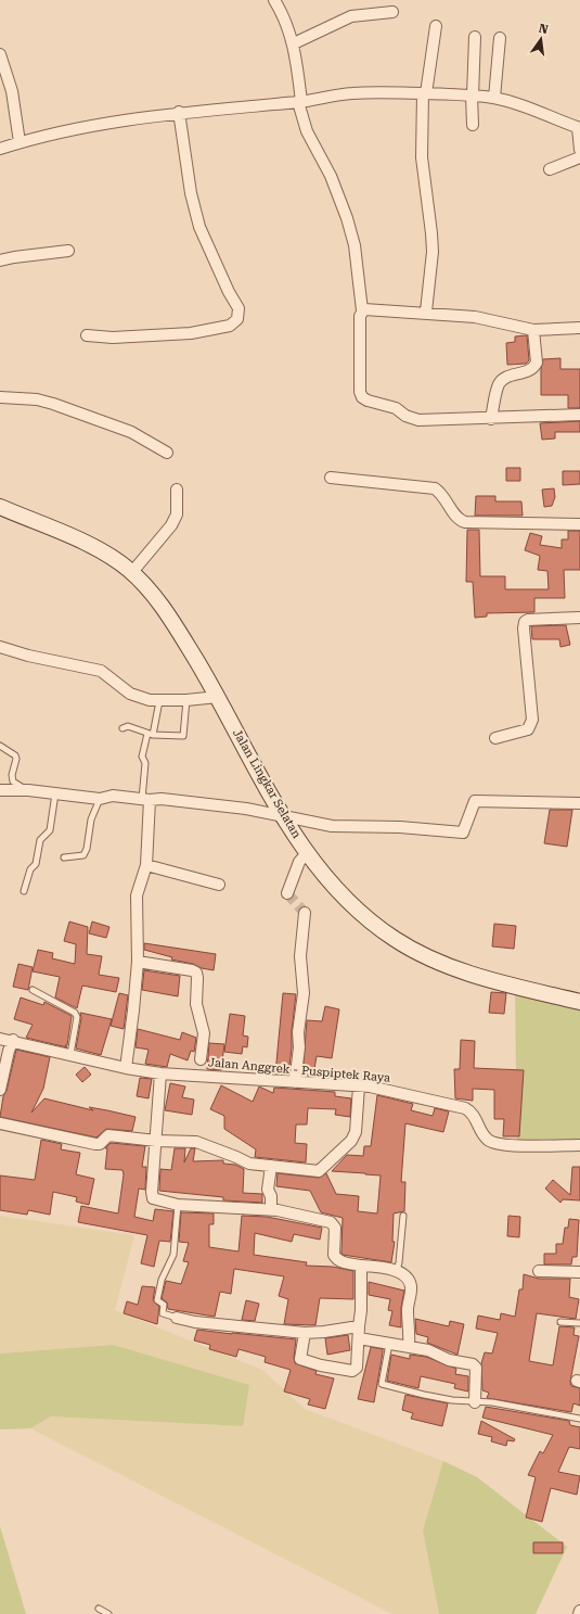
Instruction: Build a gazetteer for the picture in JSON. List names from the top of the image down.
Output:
{
  "streets": {
    "main road": ["Jalan Lingkar Selatan"],
    "street": ["Jalan Anggrek - Puspiptek Raya"]
  },
  "north": "top"
}
